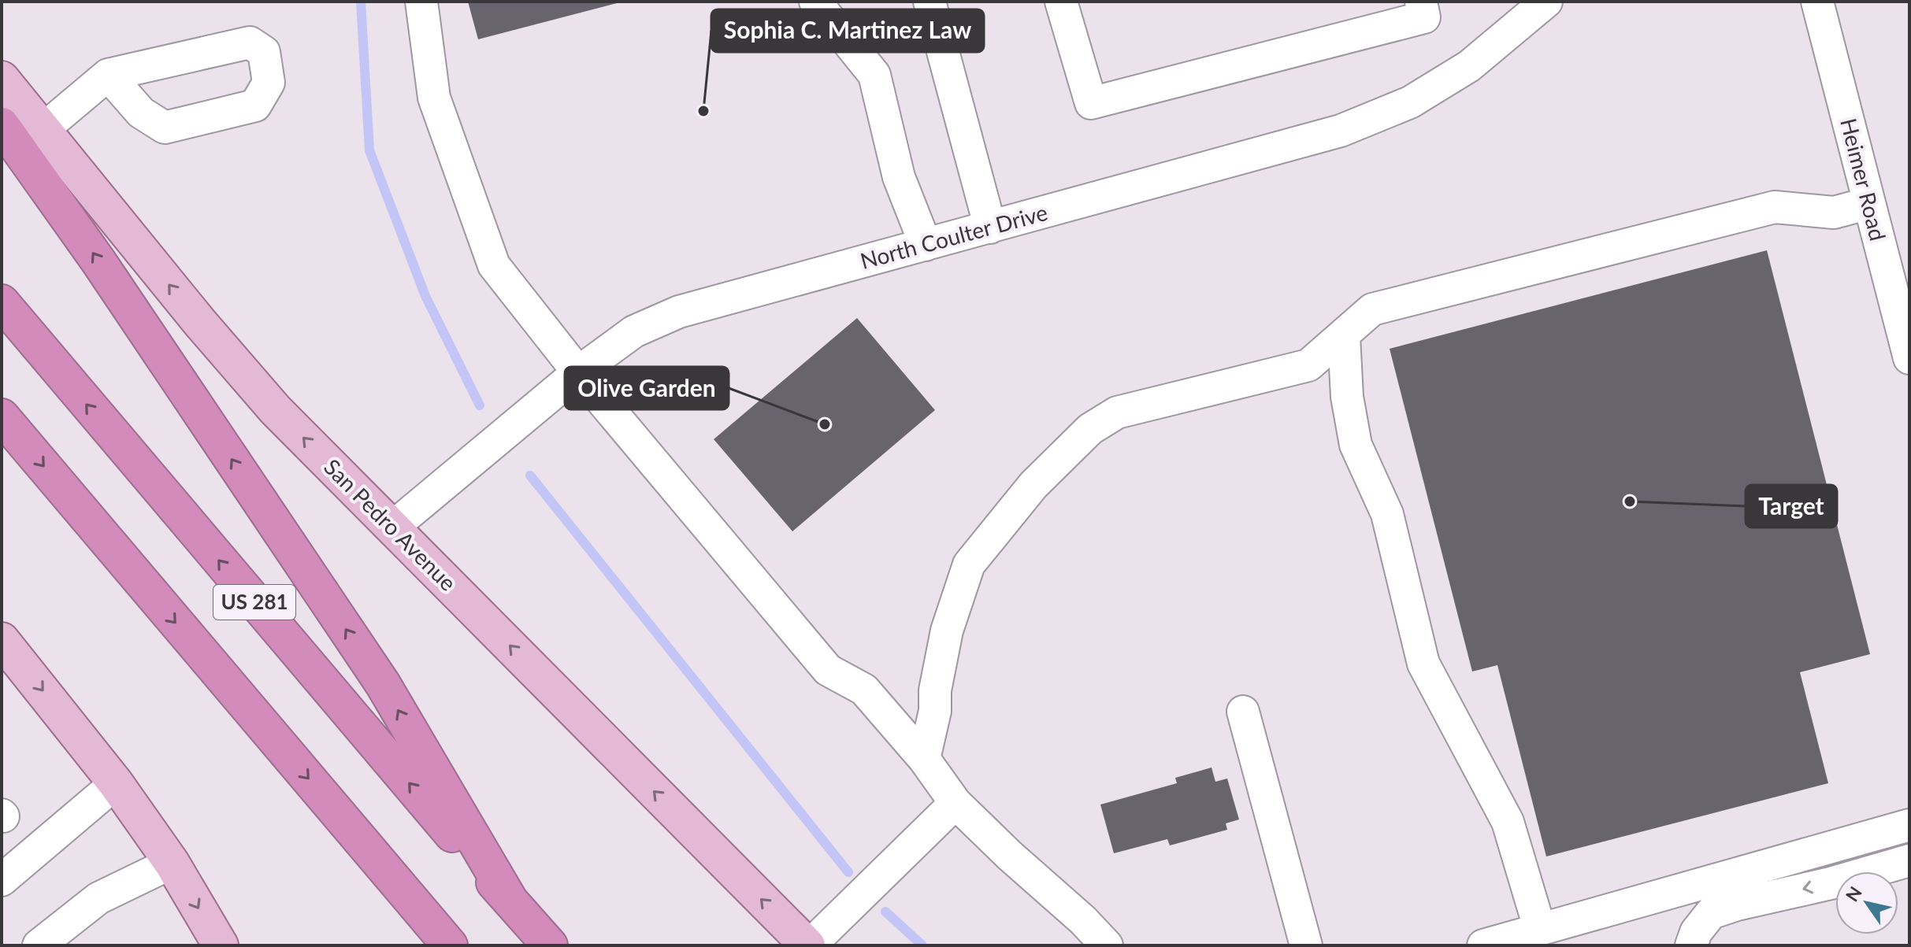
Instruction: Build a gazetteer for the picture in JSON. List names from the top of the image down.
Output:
{
  "streets": {
    "highway": ["US 281"],
    "main road": ["San Pedro Avenue"],
    "street": ["Heimer Road", "North Coulter Drive"]
  },
  "crossings": [
    ["North Coulter Drive", "San Pedro Avenue"]
  ],
  "one_way": ["San Pedro Avenue"],
  "places": ["Sophia C. Martinez Law", "Olive Garden", "Target"],
  "north": "top left"
}
